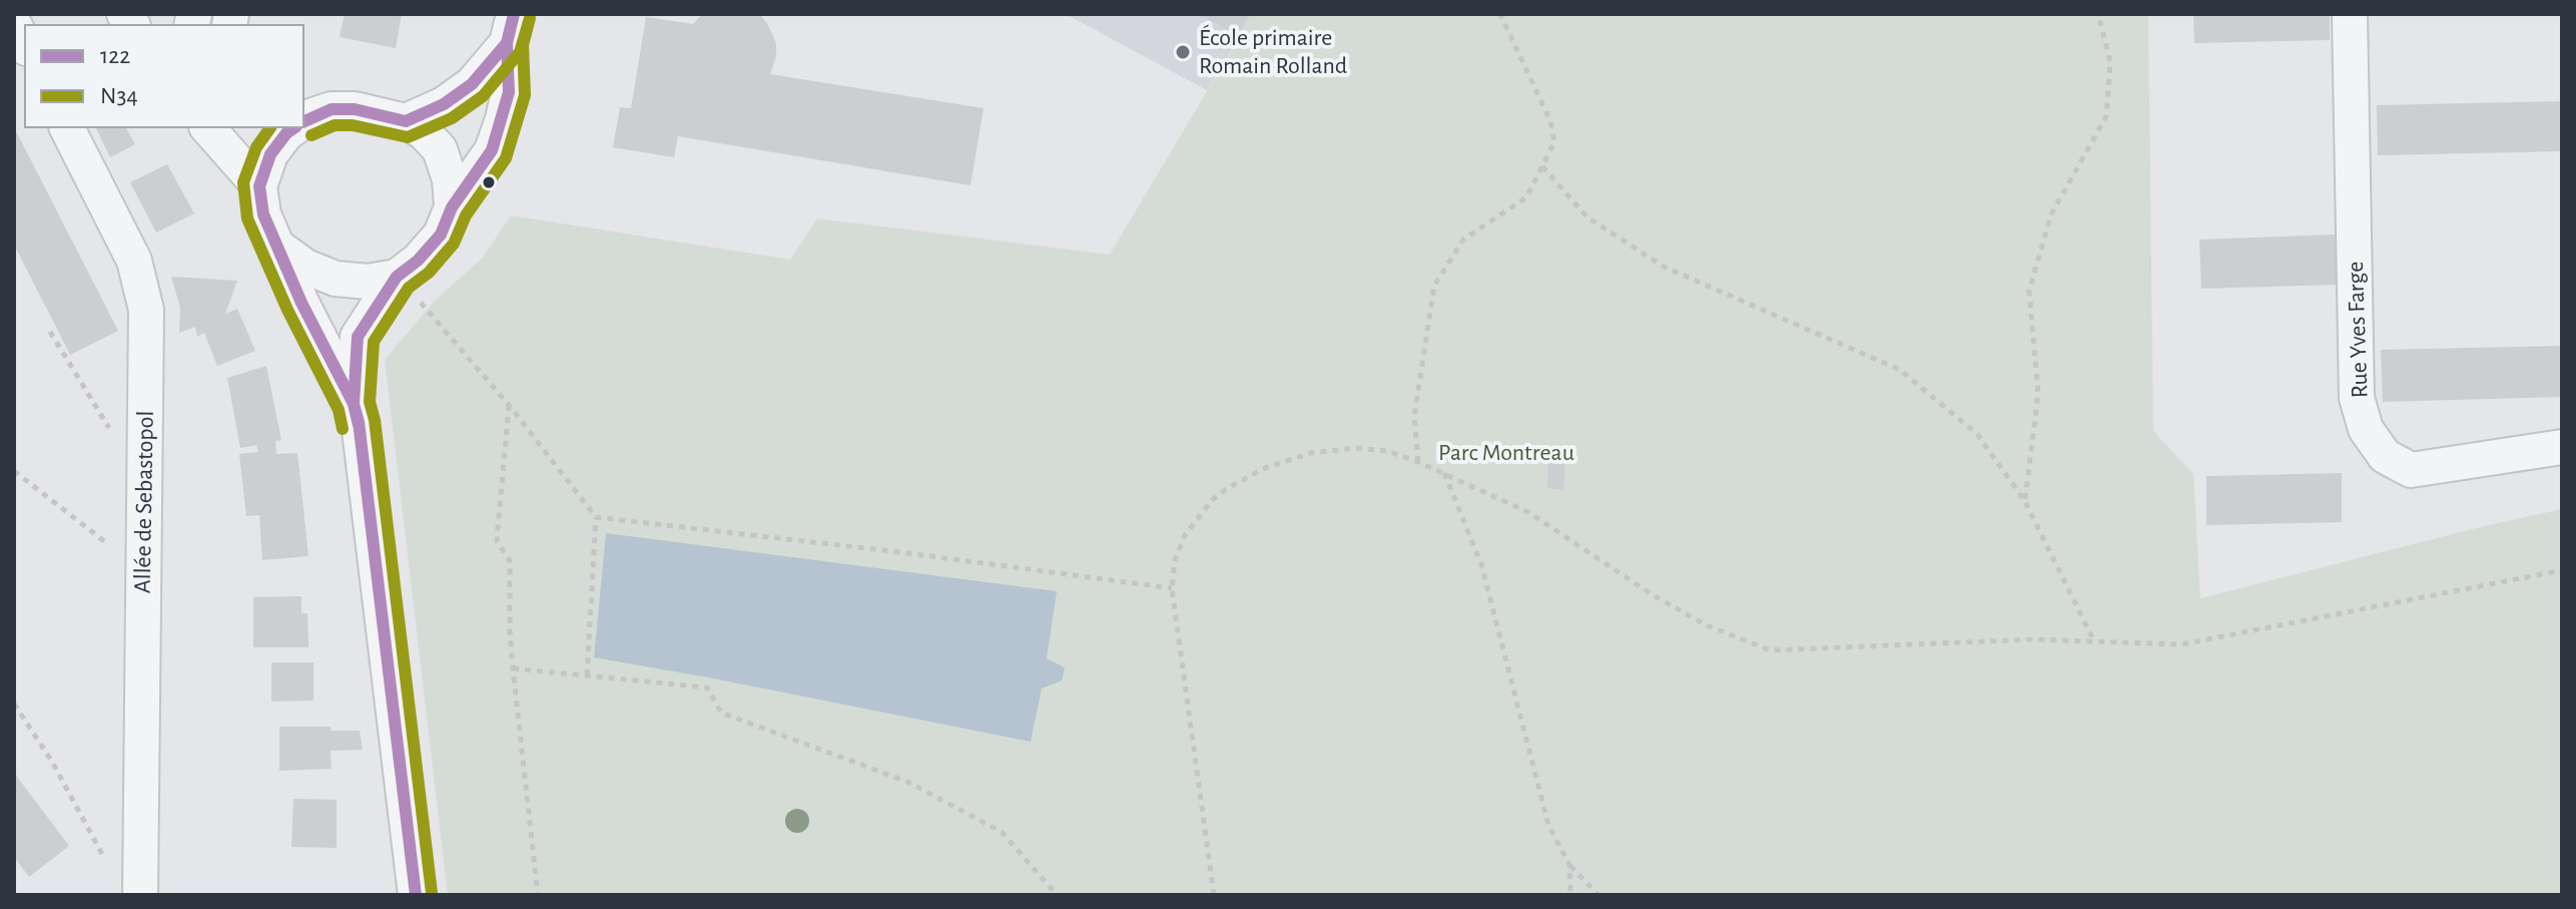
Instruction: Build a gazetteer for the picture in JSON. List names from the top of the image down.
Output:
{
  "streets": {
    "street": ["Rue Yves Farge", "Allée de Sebastopol"]
  },
  "parks": ["Parc Montreau"],
  "places": ["École primaire Romain Rolland"],
  "lines": ["transit line 122", "transit line N34"],
  "legend": ["122", "N34"]
}
